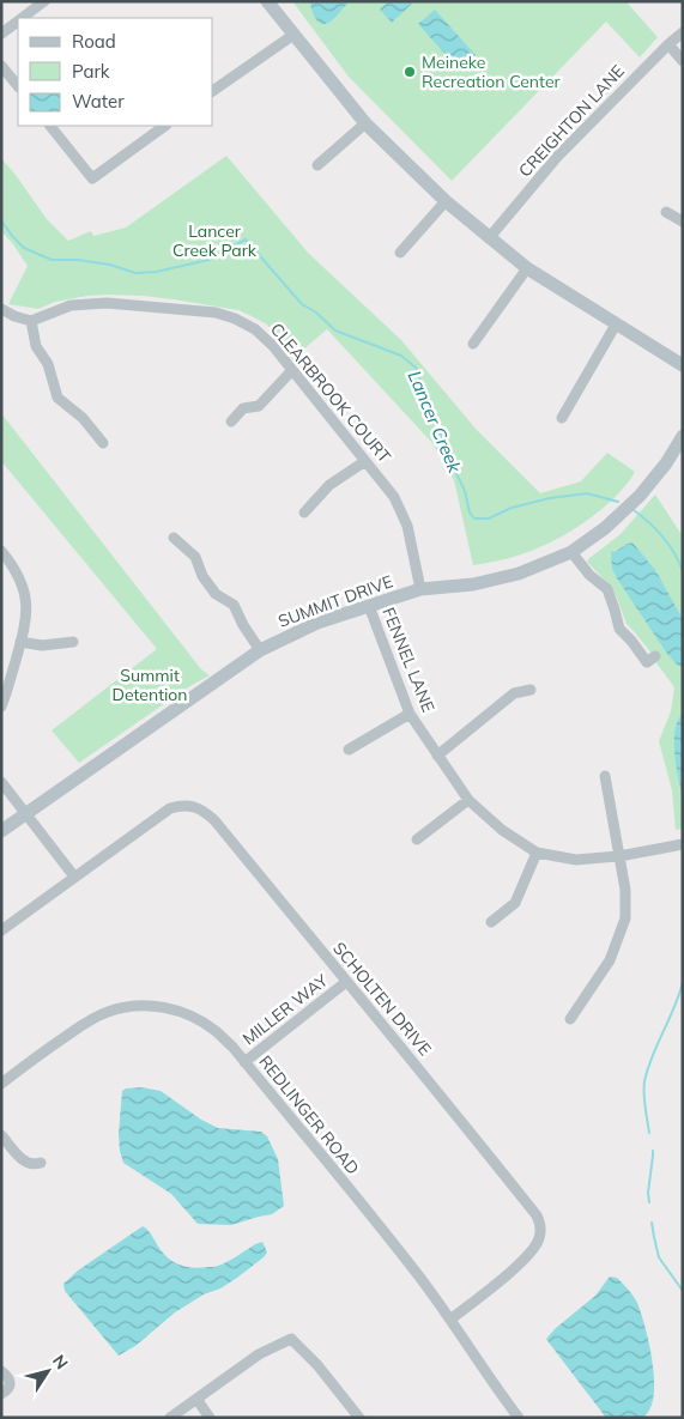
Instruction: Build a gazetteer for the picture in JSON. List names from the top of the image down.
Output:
{
  "streets": {
    "street": [
      "CREIGHTON LANE",
      "CLEARBROOK COURT",
      "SUMMIT DRIVE",
      "FENNEL LANE",
      "SCHOLTEN DRIVE",
      "MILLER WAY",
      "REDLINGER ROAD"
    ]
  },
  "crossings": [
    ["CLEARBROOK COURT", "SUMMIT DRIVE"],
    ["SUMMIT DRIVE", "FENNEL LANE"],
    ["SCHOLTEN DRIVE", "MILLER WAY"],
    ["SCHOLTEN DRIVE", "REDLINGER ROAD"],
    ["MILLER WAY", "REDLINGER ROAD"]
  ],
  "water": ["Lancer Creek"],
  "parks": ["Lancer Creek Park", "Summit Detention"],
  "places": ["Meineke Recreation Center"],
  "legend": ["Road", "Park", "Water"],
  "north": "top right"
}
